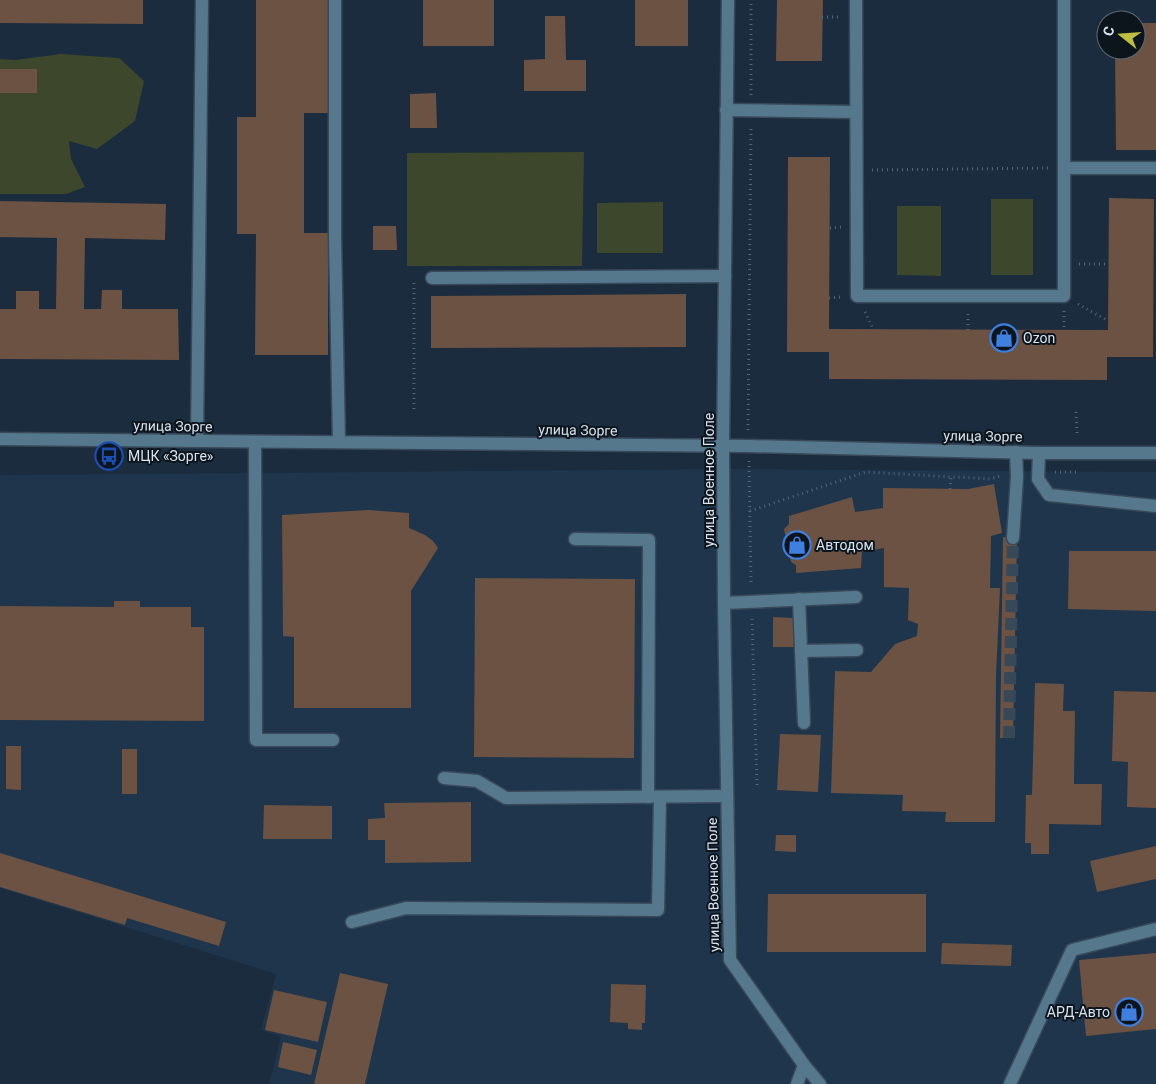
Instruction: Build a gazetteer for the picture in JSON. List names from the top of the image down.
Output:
{
  "streets": {
    "street": ["улица Зорге", "улица Военное Поле"]
  },
  "crossings": [
    ["улица Зорге", "улица Военное Поле"]
  ],
  "places": {
    "shop": ["Ozon", "Автодом", "АРД-Авто"],
    "bus stop": ["МЦК «Зорге»"]
  },
  "north": "left"
}
